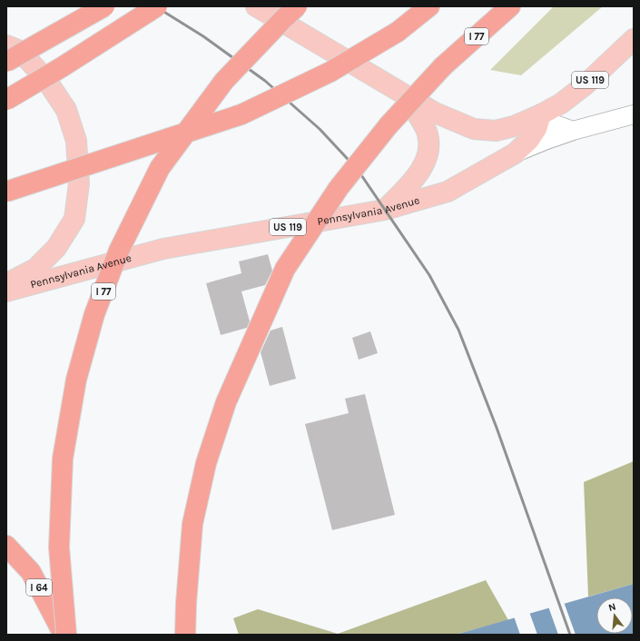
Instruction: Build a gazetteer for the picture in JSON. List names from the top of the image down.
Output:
{
  "streets": {
    "highway": ["I 77", "I 64"],
    "main road": ["US 119", "Pennsylvania Avenue"]
  },
  "crossings": [
    ["US 119", "Pennsylvania Avenue"]
  ],
  "north": "top"
}
